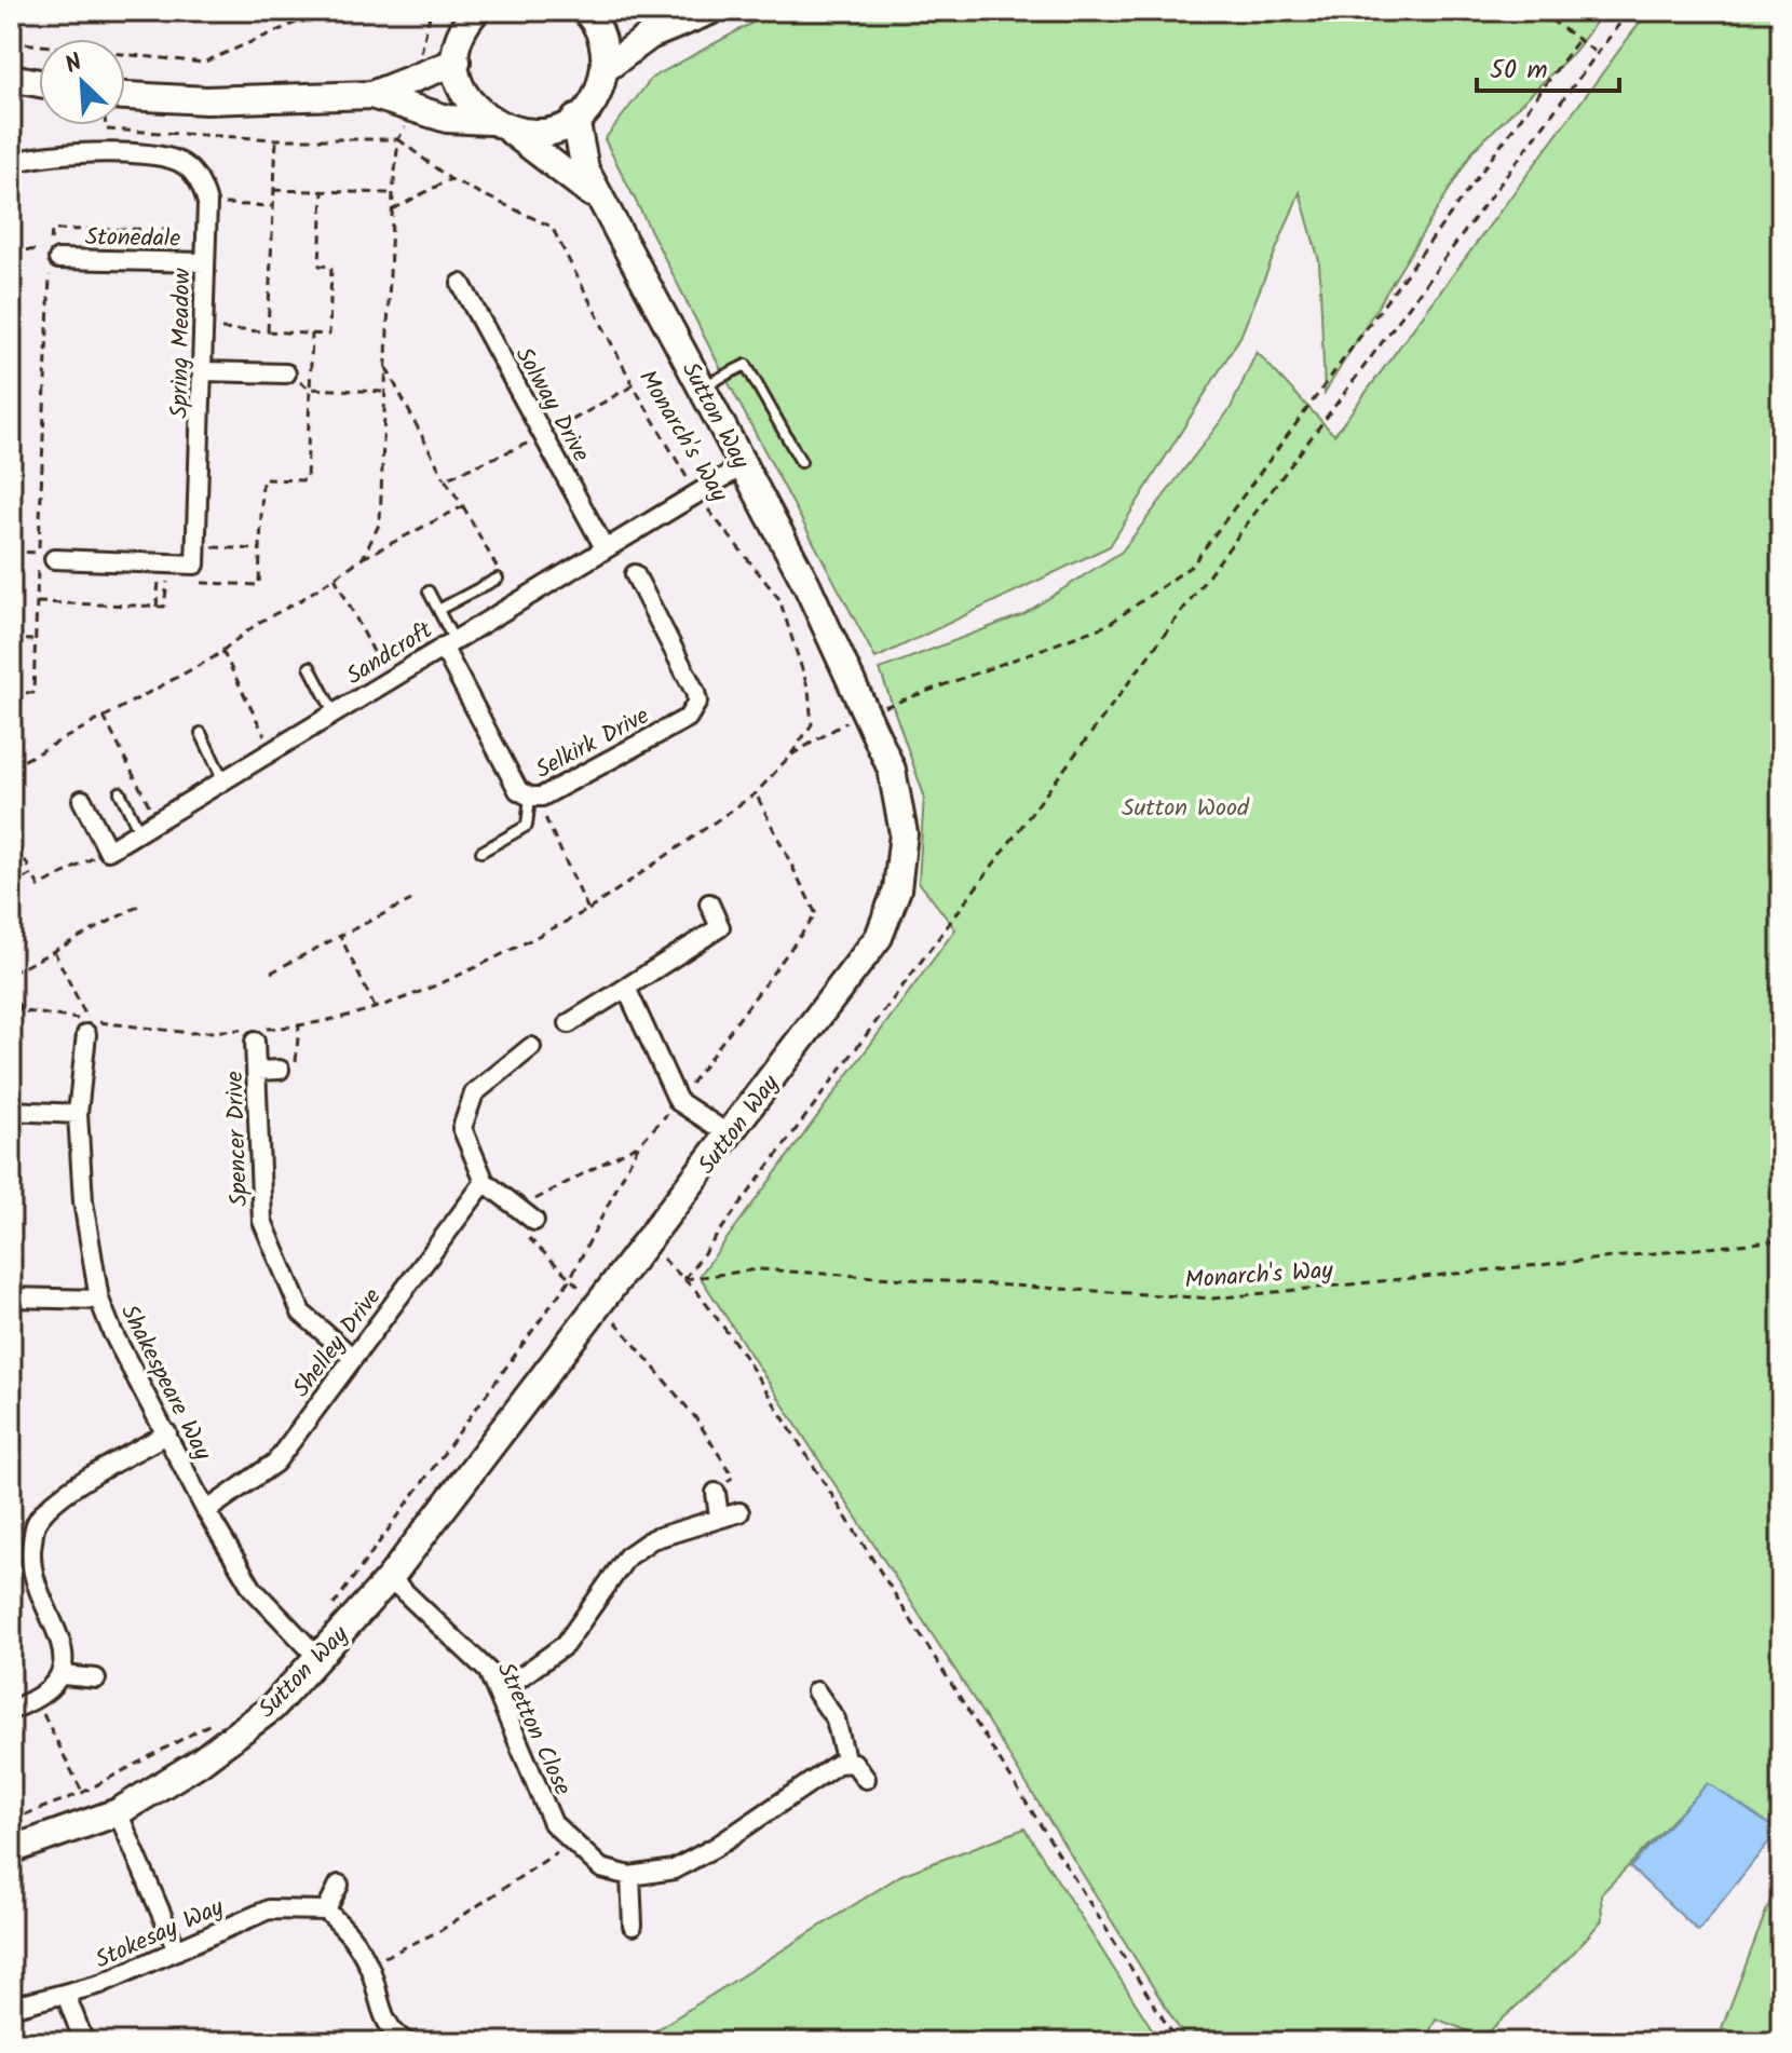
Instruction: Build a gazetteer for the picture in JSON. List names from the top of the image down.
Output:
{
  "streets": {
    "street": [
      "Stonedale",
      "Spring Meadow",
      "Solway Drive",
      "Sutton Way",
      "Sandcroft",
      "Selkirk Drive",
      "Spencer Drive",
      "Shelley Drive",
      "Shakespeare Way",
      "Stretton Close",
      "Stokesay Way"
    ],
    "path": ["Monarch's Way"]
  },
  "crossings": [
    ["Stonedale", "Spring Meadow"],
    ["Solway Drive", "Sandcroft"],
    ["Sutton Way", "Sandcroft"],
    ["Sutton Way", "Shakespeare Way"],
    ["Sutton Way", "Stretton Close"],
    ["Monarch's Way", "Sandcroft"],
    ["Sandcroft", "Selkirk Drive"],
    ["Spencer Drive", "Shelley Drive"],
    ["Shelley Drive", "Shakespeare Way"]
  ],
  "parks": ["Sutton Wood"],
  "scale_bar": "50 m",
  "north": "top left"
}
